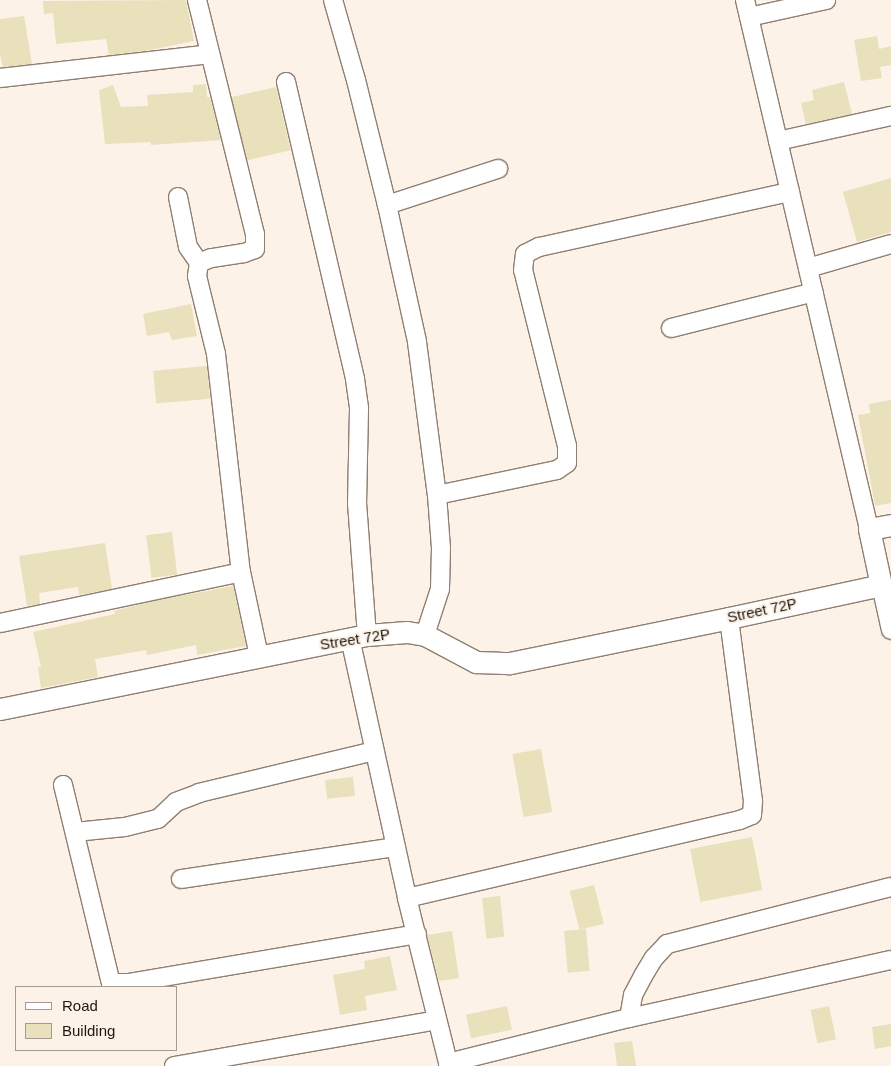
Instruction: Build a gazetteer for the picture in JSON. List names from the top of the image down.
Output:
{
  "streets": {
    "street": ["Street 72P"]
  },
  "legend": ["Road", "Building"]
}
